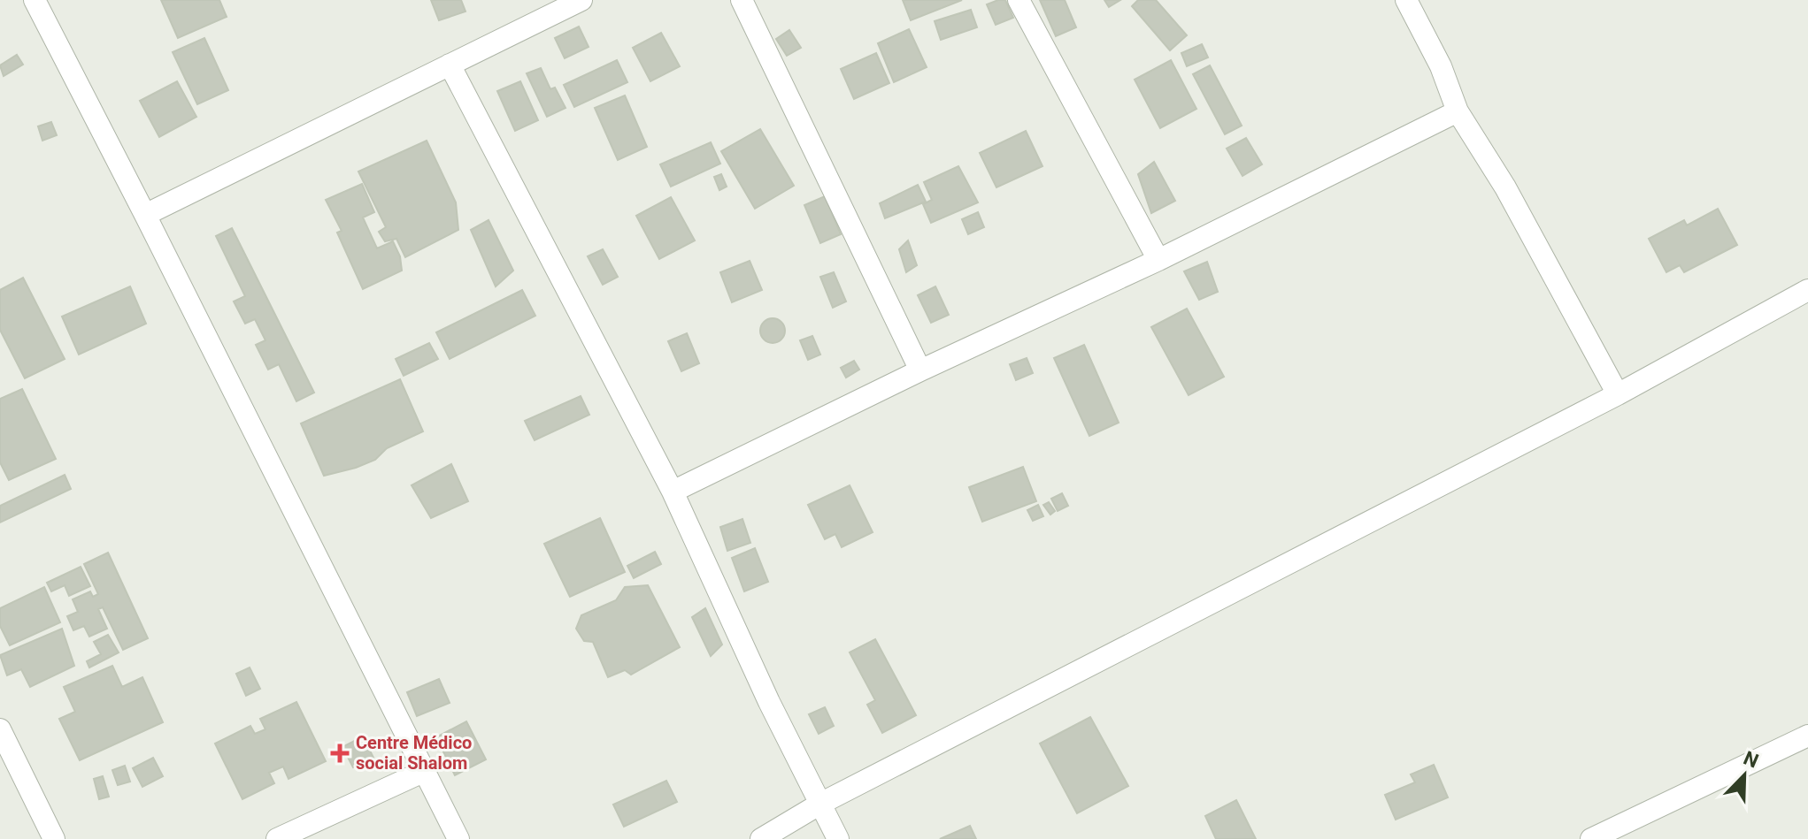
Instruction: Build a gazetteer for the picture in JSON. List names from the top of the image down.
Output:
{
  "places": {
    "health": ["Centre Médico social Shalom"]
  },
  "north": "top right"
}
